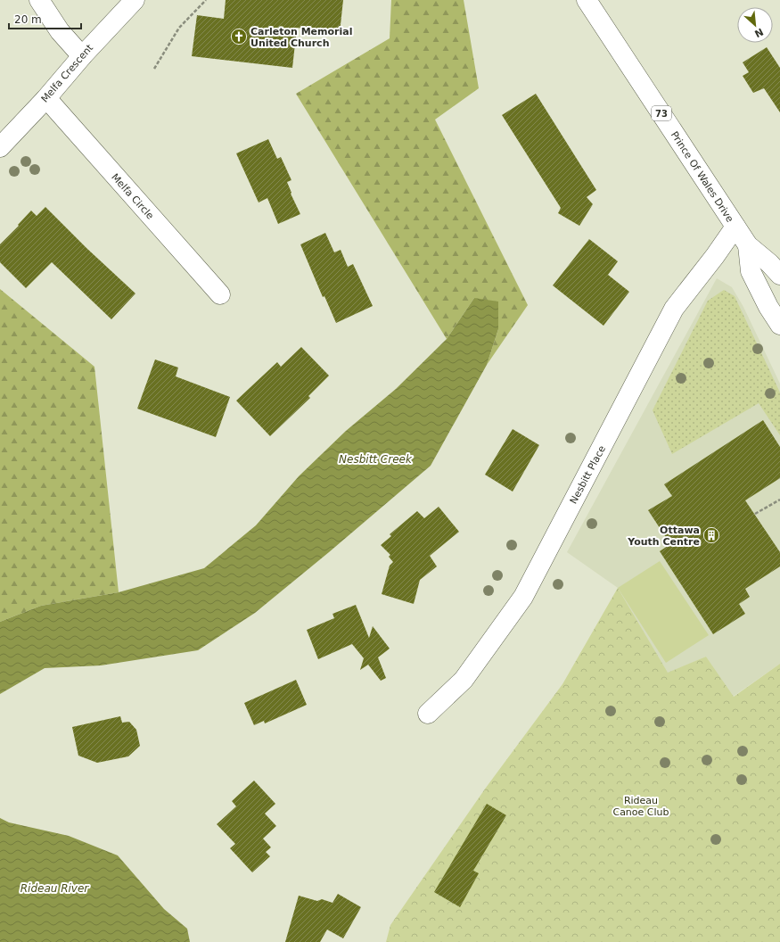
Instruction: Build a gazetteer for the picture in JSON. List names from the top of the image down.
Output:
{
  "streets": {
    "street": [
      "Melfa Crescent",
      "73",
      "Prince Of Wales Drive",
      "Melfa Circle",
      "Nesbitt Place"
    ]
  },
  "crossings": [
    ["Melfa Crescent", "Melfa Circle"],
    ["Prince Of Wales Drive", "Nesbitt Place"]
  ],
  "water": ["Nesbitt Creek", "Rideau River"],
  "parks": ["Rideau Canoe Club"],
  "places": {
    "church": ["Carleton Memorial United Church"],
    "building": ["Ottawa Youth Centre"]
  },
  "scale_bar": "20 m",
  "north": "bottom right"
}
